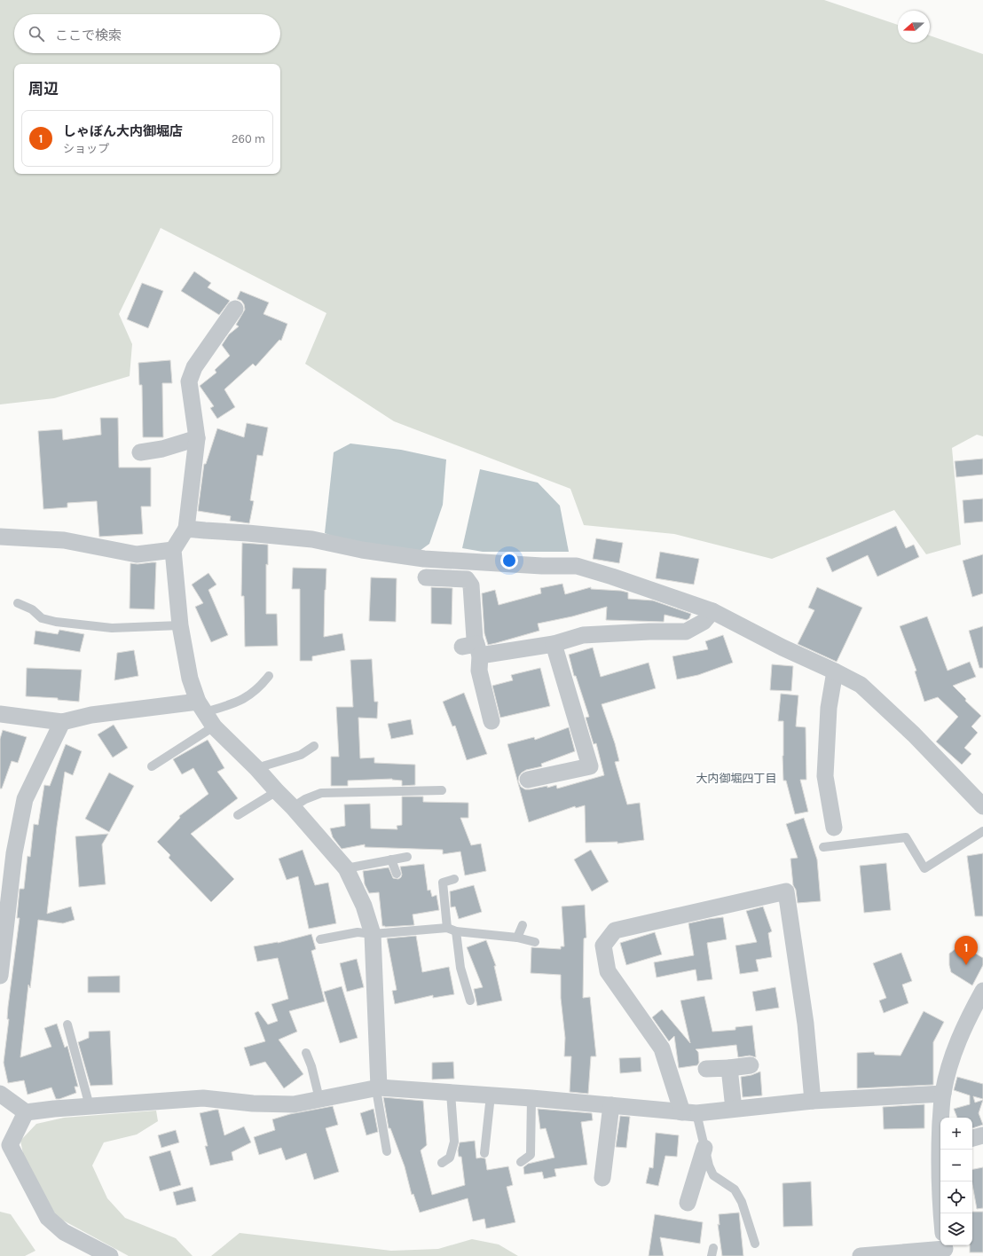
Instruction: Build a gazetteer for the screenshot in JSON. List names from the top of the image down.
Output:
{
  "districts": ["大内御堀四丁目"],
  "north": "left",
  "page": {
    "search": "ここで検索",
    "heading": "周辺",
    "list": [
      {
        "mark": "1",
        "name": "しゃぼん大内御堀店",
        "note": "ショップ",
        "value": "260 m"
      }
    ],
    "pins": "1",
    "map_buttons": ["+", "−"]
  }
}
